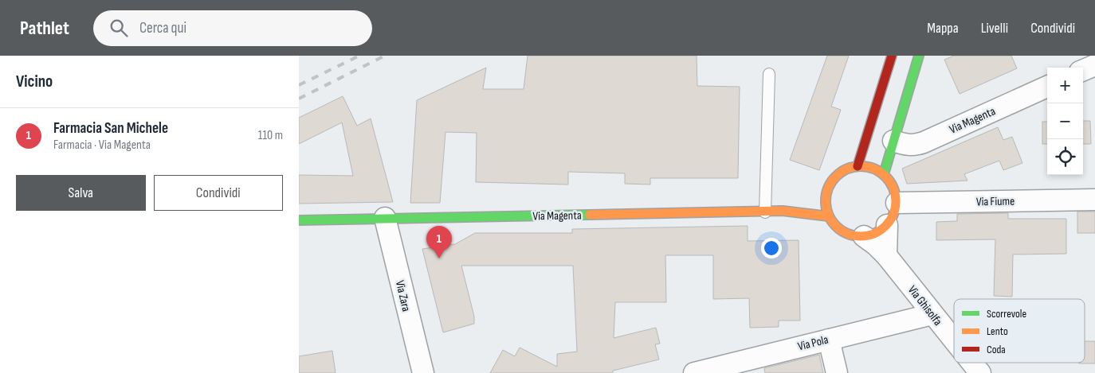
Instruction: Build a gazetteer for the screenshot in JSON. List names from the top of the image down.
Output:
{
  "streets": {
    "street": [
      "Via Magenta",
      "Via Fiume",
      "Via Zara",
      "Via Ghisolfa",
      "Via Pola"
    ]
  },
  "crossings": [
    ["Via Magenta", "Via Fiume"],
    ["Via Magenta", "Via Zara"],
    ["Via Magenta", "Via Ghisolfa"],
    ["Via Fiume", "Via Ghisolfa"],
    ["Via Ghisolfa", "Via Pola"]
  ],
  "legend": ["Scorrevole", "Lento", "Coda"],
  "page": {
    "header": "Pathlet",
    "search": "Cerca qui",
    "nav": ["Mappa", "Livelli", "Condividi"],
    "heading": "Vicino",
    "map_buttons": ["+", "−"],
    "list": [
      {
        "mark": "1",
        "name": "Farmacia San Michele",
        "note": "Farmacia · Via Magenta",
        "value": "110 m"
      }
    ],
    "buttons": ["Salva", "Condividi"],
    "pins": "1"
  }
}
